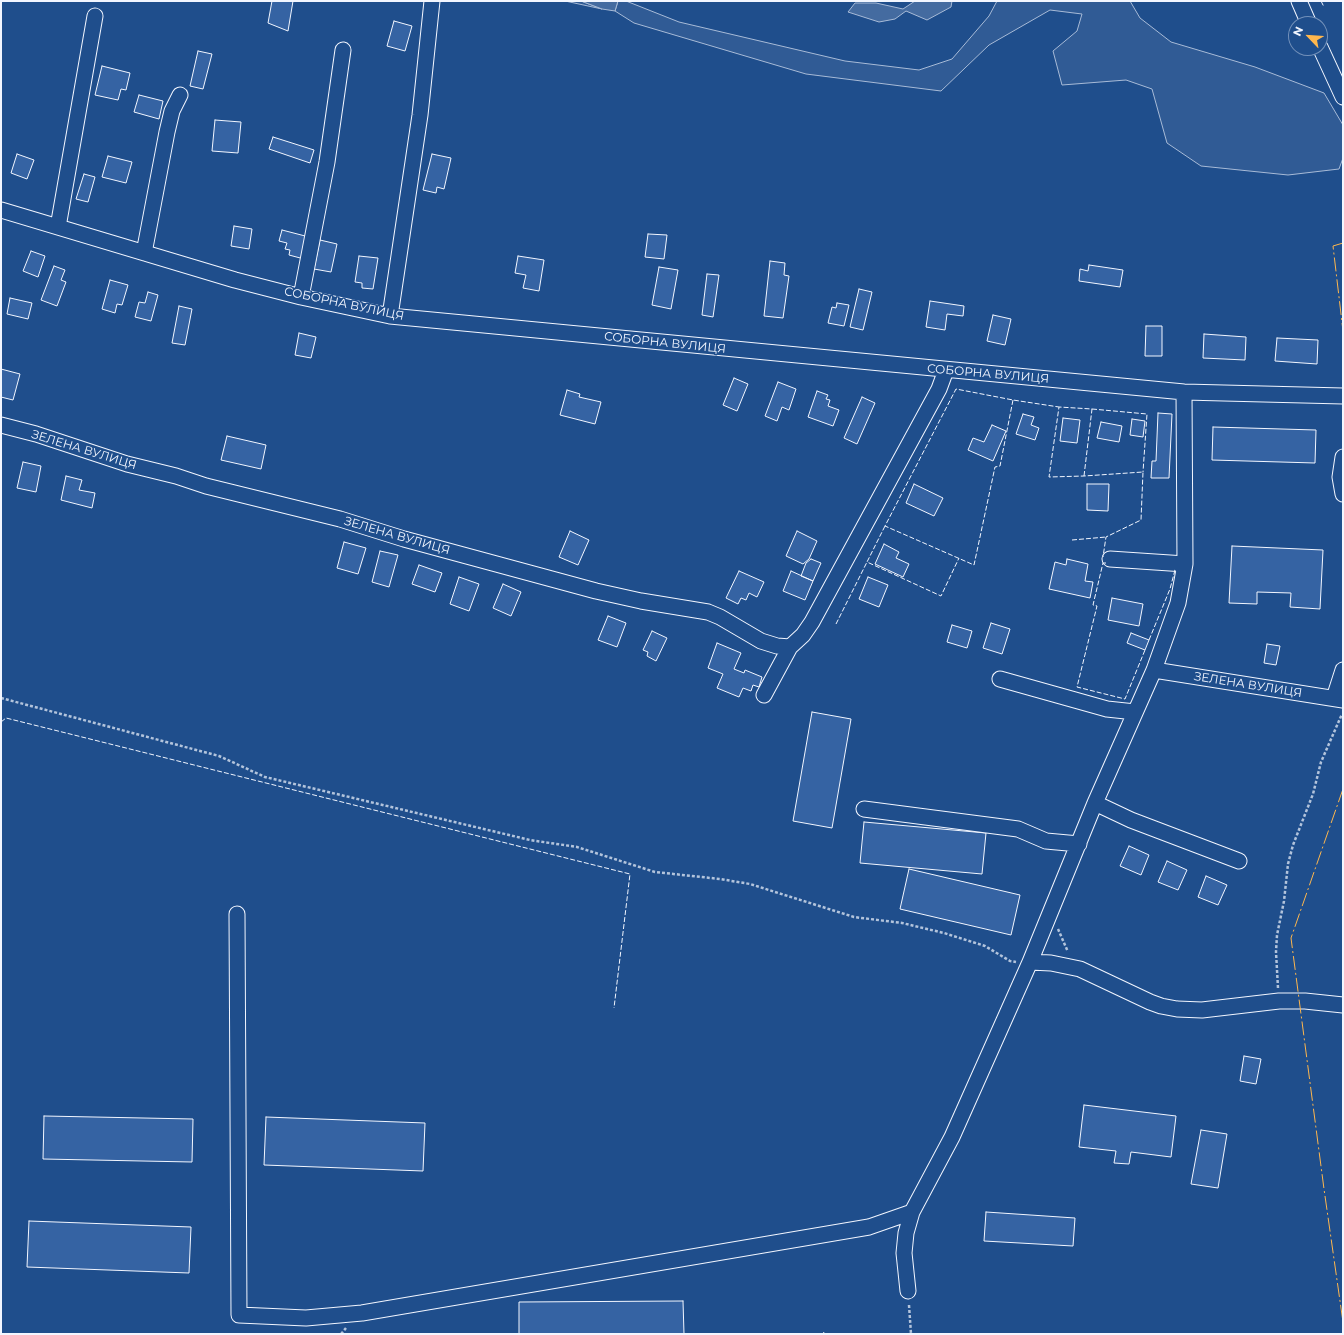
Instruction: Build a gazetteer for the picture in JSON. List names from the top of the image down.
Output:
{
  "streets": {
    "street": ["СОБОРНА ВУЛИЦЯ", "ЗЕЛЕНА ВУЛИЦЯ"]
  },
  "north": "top left"
}
